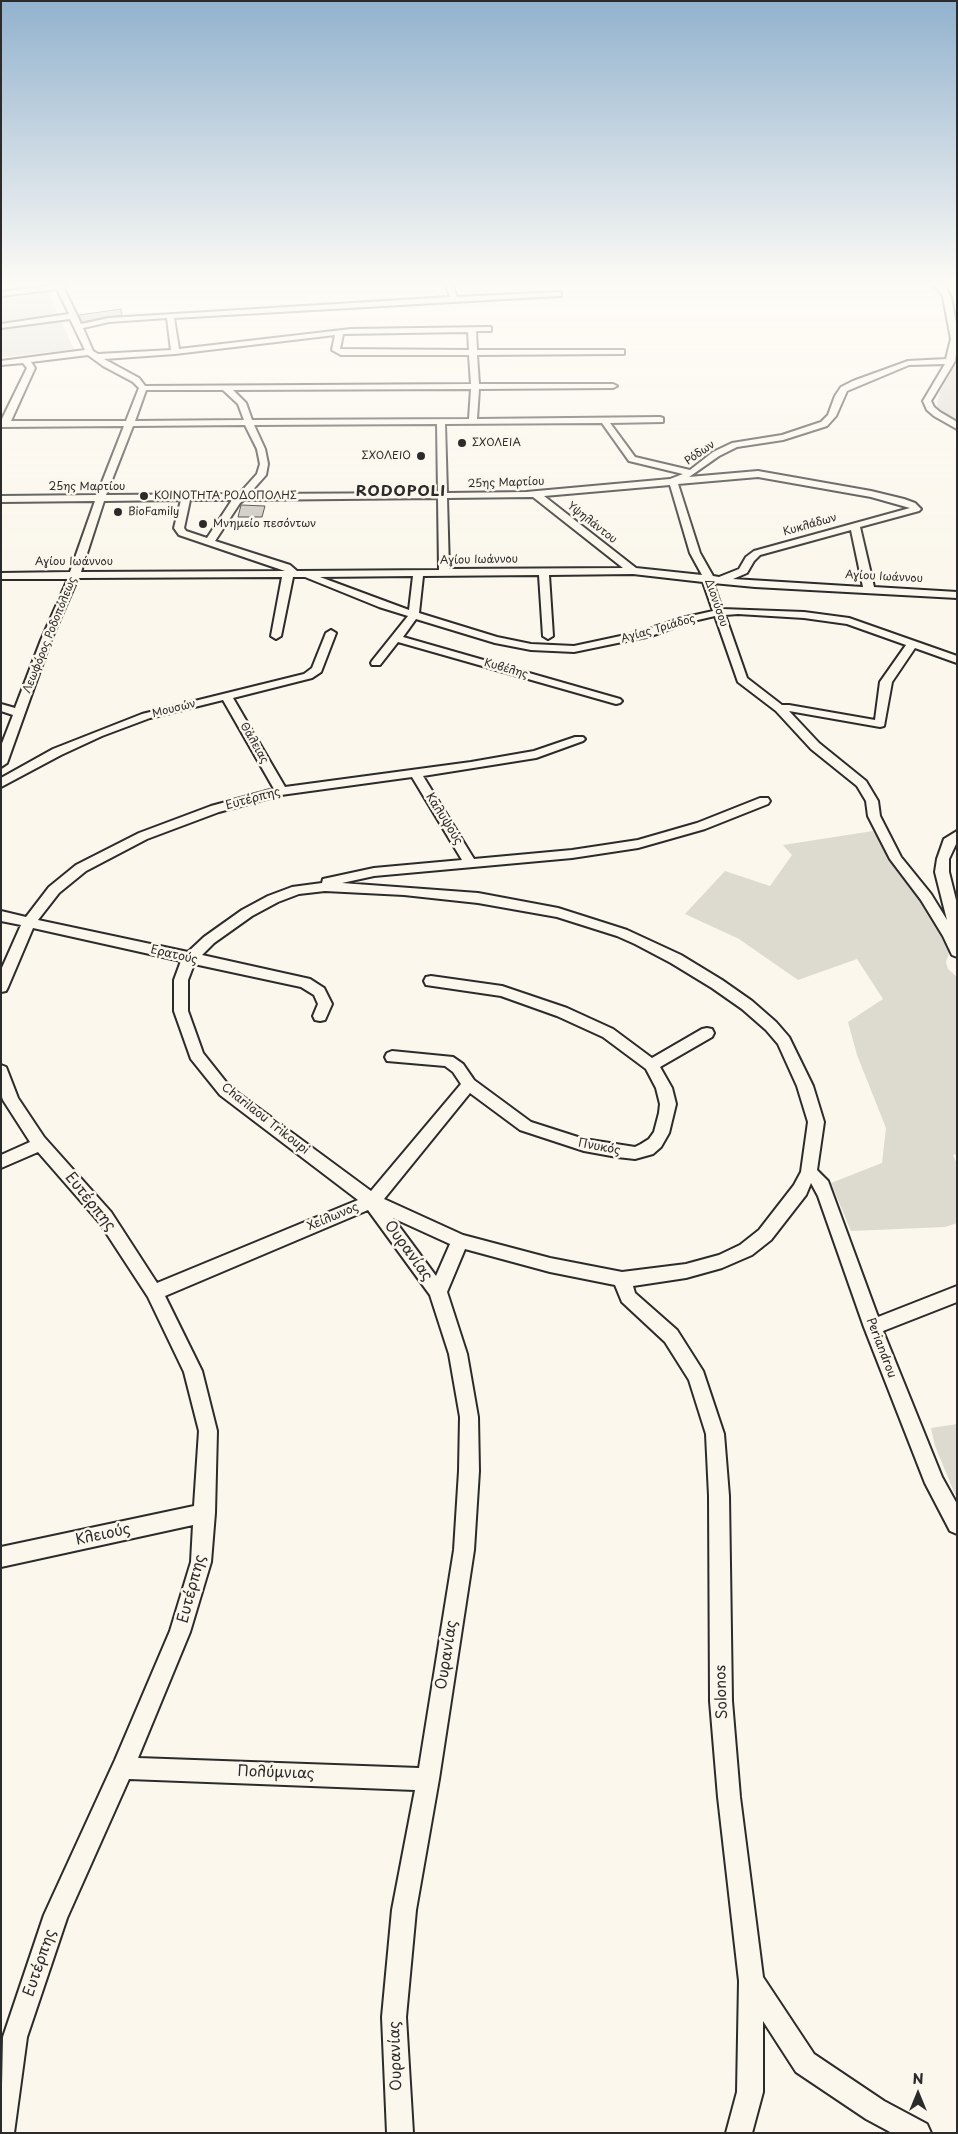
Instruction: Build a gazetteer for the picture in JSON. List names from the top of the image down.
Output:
{
  "streets": {
    "street": [
      "Ρόδων",
      "25ης Μαρτίου",
      "Υψηλάντου",
      "Κυκλάδων",
      "Αγίου Ιωάννου",
      "Διονύσου",
      "Αγίας Τριάδος",
      "Λεωφόρος Ροδοπόλεως",
      "Κυβέλης",
      "Μουσών",
      "Θάλειας",
      "Ευτέρπης",
      "Καλυψούς",
      "Ερατούς",
      "Charilaou Trikoupi",
      "Πνυκός",
      "Χείλωνος",
      "Ουρανίας",
      "Periandrou",
      "Κλειούς",
      "Solonos",
      "Πολύμνιας"
    ]
  },
  "crossings": [
    ["Ρόδων", "25ης Μαρτίου"],
    ["Ρόδων", "Διονύσου"],
    ["25ης Μαρτίου", "Υψηλάντου"],
    ["25ης Μαρτίου", "Κυκλάδων"],
    ["25ης Μαρτίου", "Διονύσου"],
    ["25ης Μαρτίου", "Αγίας Τριάδος"],
    ["25ης Μαρτίου", "Λεωφόρος Ροδοπόλεως"],
    ["Υψηλάντου", "Αγίου Ιωάννου"],
    ["Κυκλάδων", "Αγίου Ιωάννου"],
    ["Κυκλάδων", "Διονύσου"],
    ["Αγίου Ιωάννου", "Διονύσου"],
    ["Αγίου Ιωάννου", "Αγίας Τριάδος"],
    ["Αγίου Ιωάννου", "Λεωφόρος Ροδοπόλεως"],
    ["Διονύσου", "Αγίας Τριάδος"],
    ["Μουσών", "Θάλειας"],
    ["Θάλειας", "Ευτέρπης"],
    ["Ευτέρπης", "Καλυψούς"],
    ["Ευτέρπης", "Ερατούς"],
    ["Ευτέρπης", "Χείλωνος"],
    ["Ευτέρπης", "Κλειούς"],
    ["Ευτέρπης", "Πολύμνιας"],
    ["Ερατούς", "Charilaou Trikoupi"],
    ["Charilaou Trikoupi", "Χείλωνος"],
    ["Charilaou Trikoupi", "Ουρανίας"],
    ["Charilaou Trikoupi", "Periandrou"],
    ["Charilaou Trikoupi", "Solonos"],
    ["Πνυκός", "Χείλωνος"],
    ["Χείλωνος", "Ουρανίας"],
    ["Ουρανίας", "Πολύμνιας"]
  ],
  "districts": ["RODOPOLI"],
  "places": [
    "ΣΧΟΛΕΙΑ",
    "ΣΧΟΛΕΙΟ",
    "ΚΟΙΝΟΤΗΤΑ ΡΟΔΟΠΟΛΗΣ",
    "BioFamily",
    "Μνημείο πεσόντων"
  ],
  "north": "top"
}
